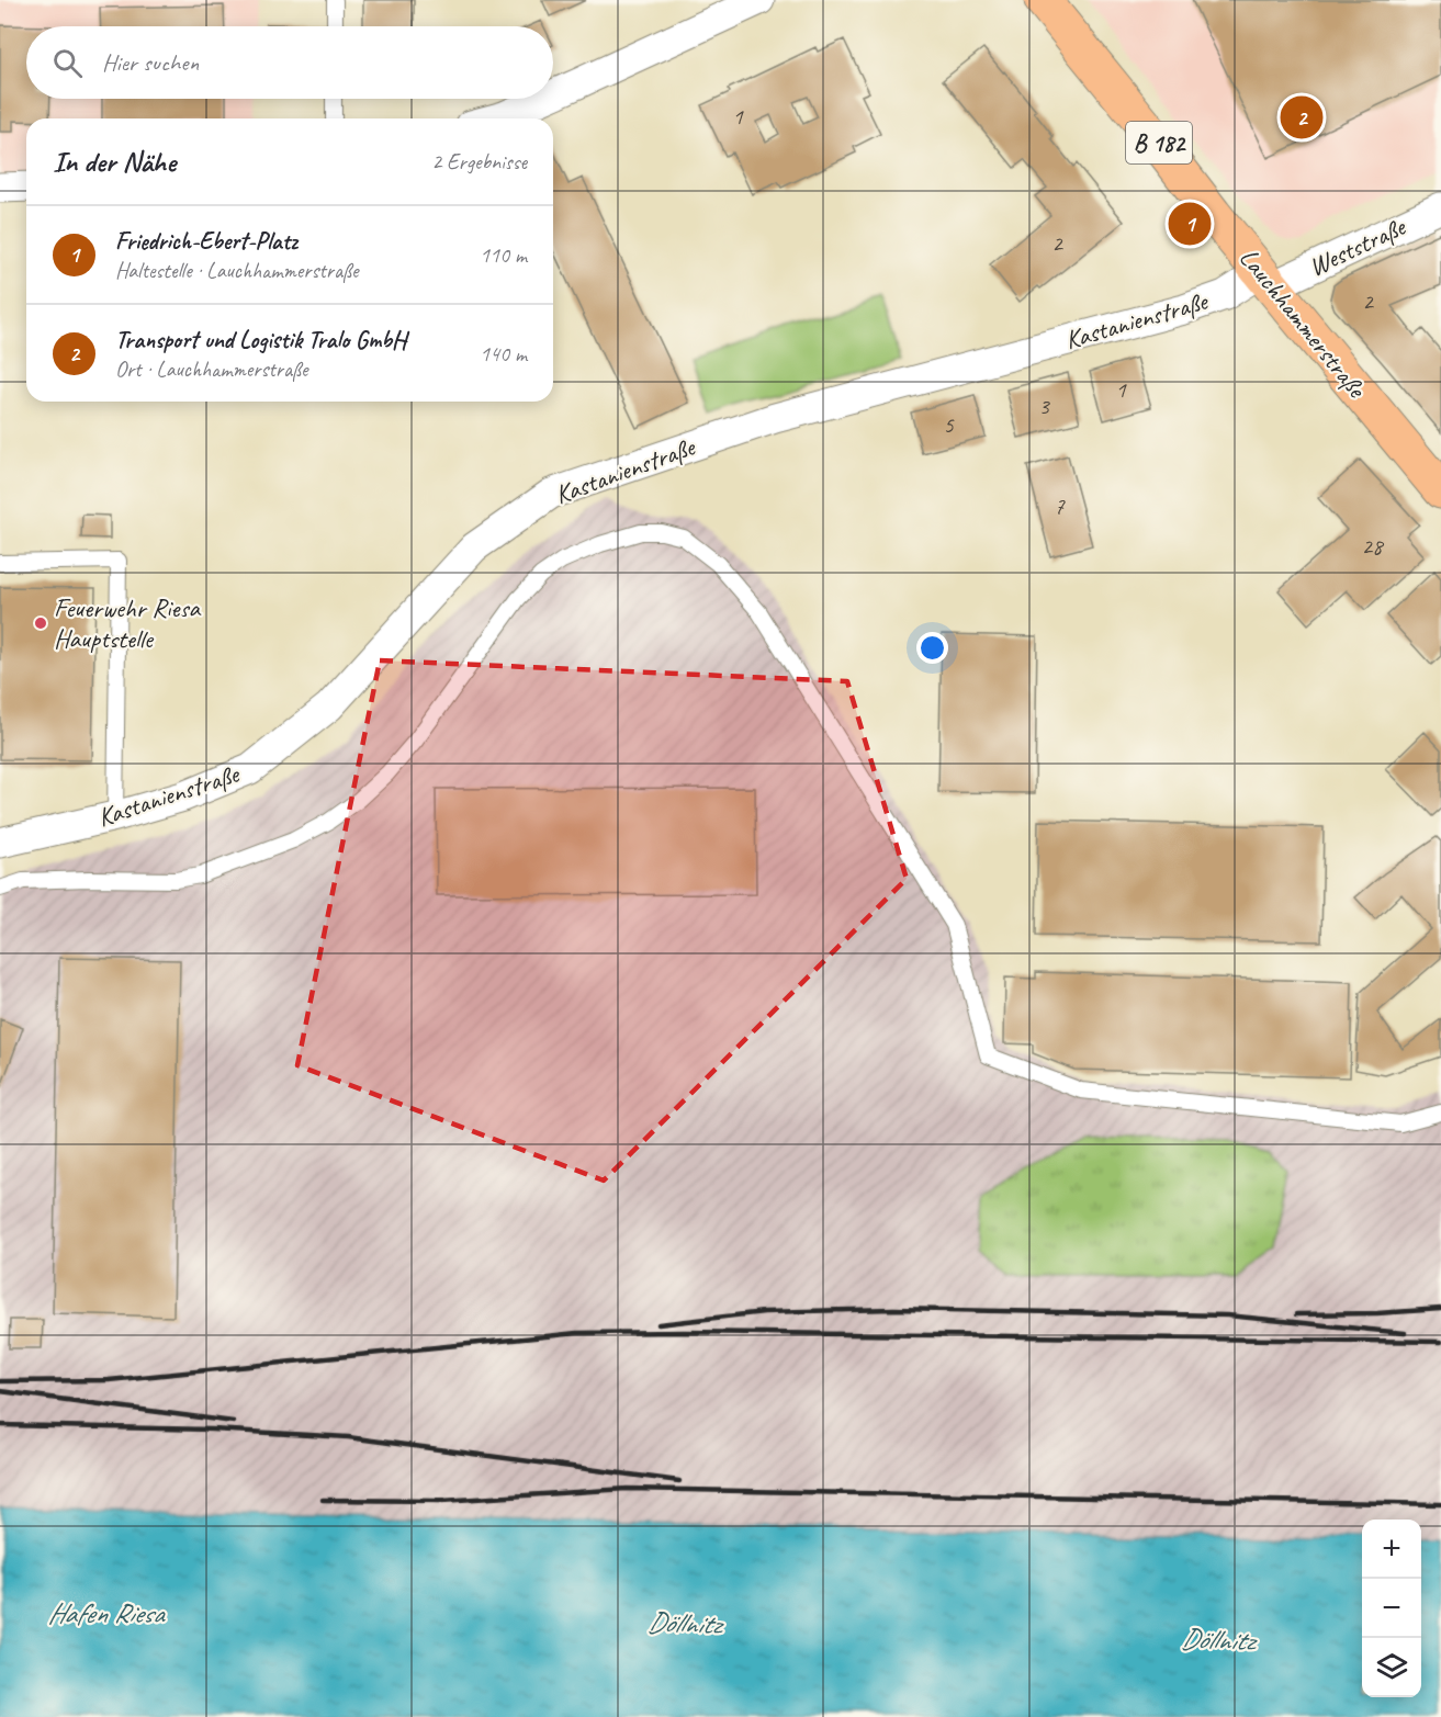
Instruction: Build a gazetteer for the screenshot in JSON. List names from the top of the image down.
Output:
{
  "streets": {
    "main road": ["B 182", "Lauchhammerstraße"],
    "street": ["Weststraße", "Kastanienstraße"]
  },
  "crossings": [
    ["Weststraße", "Kastanienstraße"],
    ["Weststraße", "Lauchhammerstraße"],
    ["Kastanienstraße", "Lauchhammerstraße"]
  ],
  "water": ["Hafen Riesa", "Döllnitz"],
  "places": ["Feuerwehr Riesa Hauptstelle"],
  "house_numbers": [
    "1",
    "2",
    "2",
    "1",
    "3",
    "5",
    "7",
    "28"
  ],
  "page": {
    "search": "Hier suchen",
    "pins": ["2", "1"],
    "heading": ["In der Nähe", "2 Ergebnisse"],
    "list": [
      {
        "mark": "1",
        "name": "Friedrich-Ebert-Platz",
        "note": "Haltestelle · Lauchhammerstraße",
        "value": "110 m"
      },
      {
        "mark": "2",
        "name": "Transport und Logistik Tralo GmbH",
        "note": "Ort · Lauchhammerstraße",
        "value": "140 m"
      }
    ],
    "map_buttons": ["+", "−"]
  }
}
